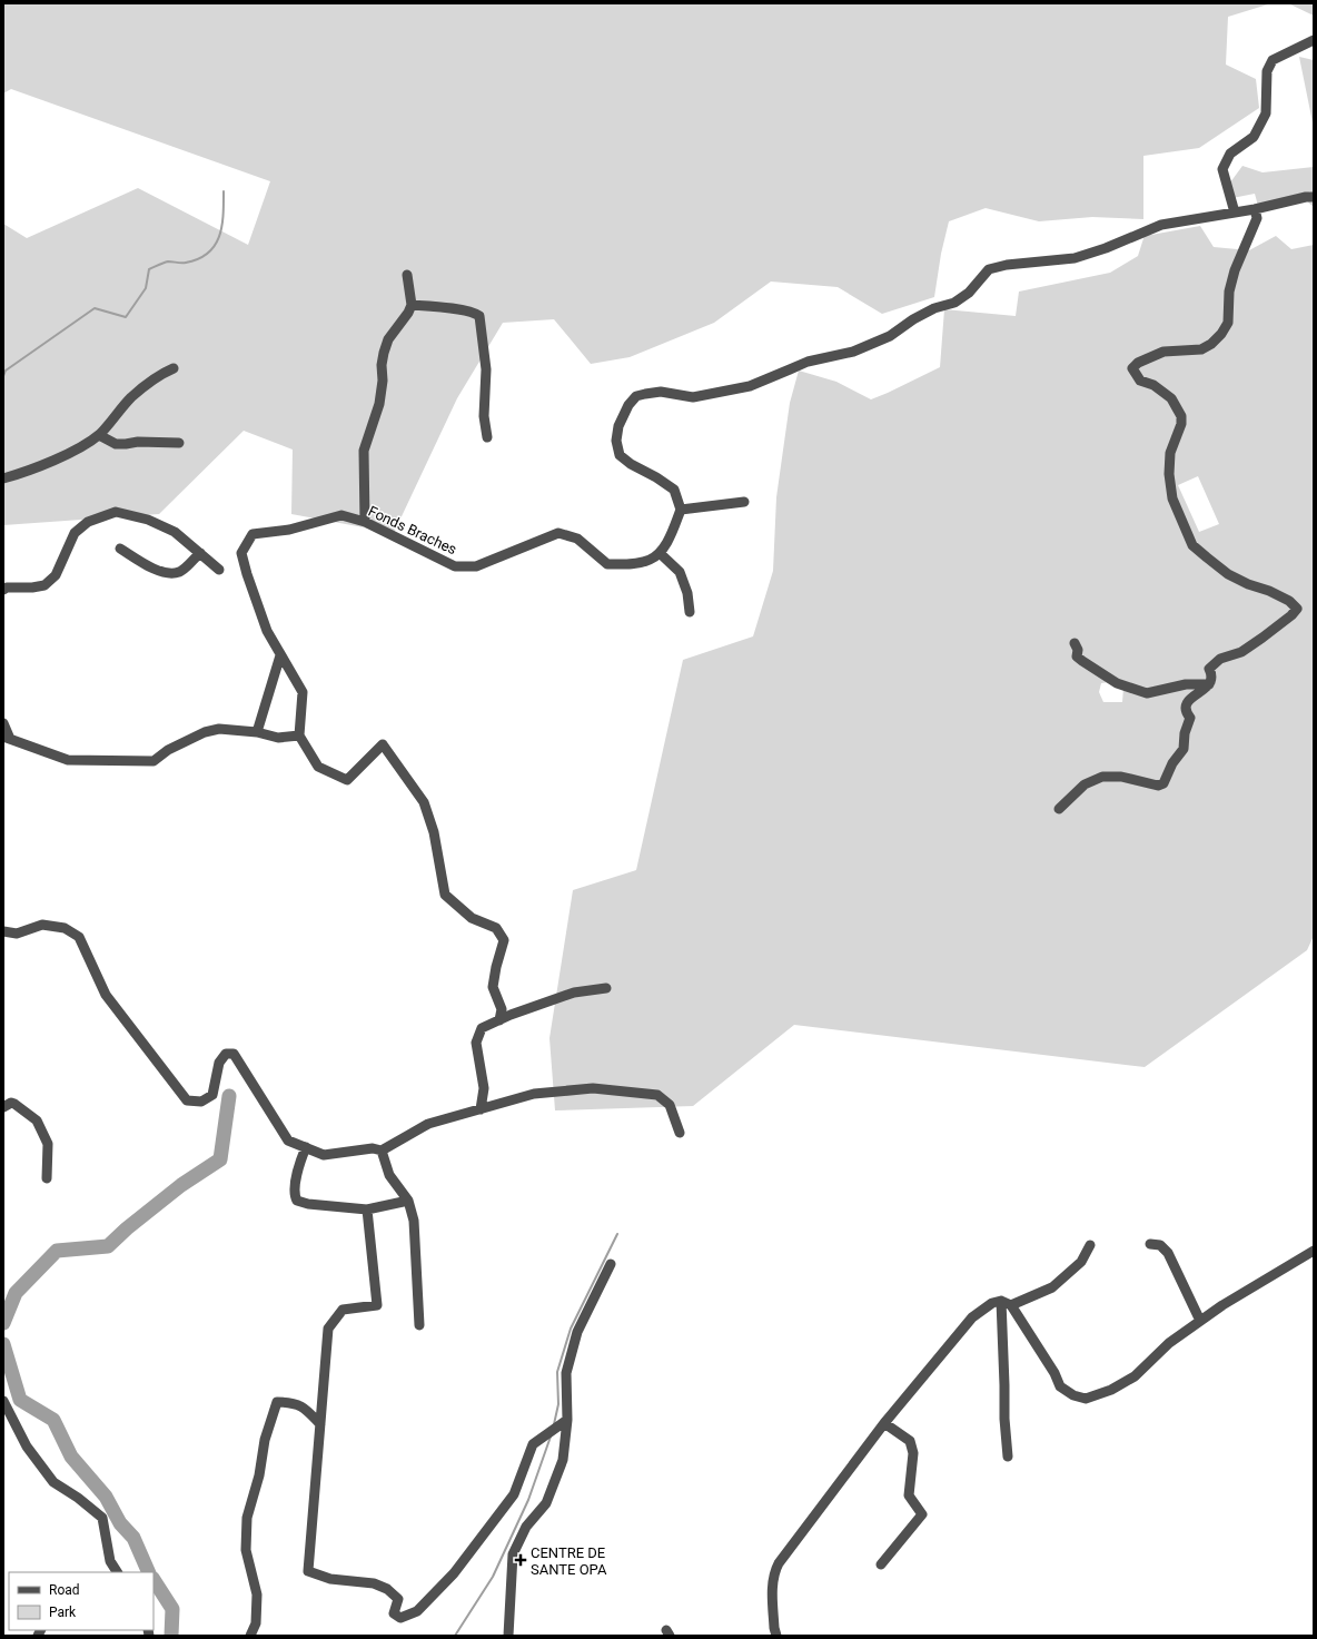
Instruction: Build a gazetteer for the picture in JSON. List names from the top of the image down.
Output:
{
  "streets": {
    "street": ["Fonds Braches"]
  },
  "places": {
    "health": ["CENTRE DE SANTE OPA"]
  },
  "legend": ["Road", "Park"]
}
